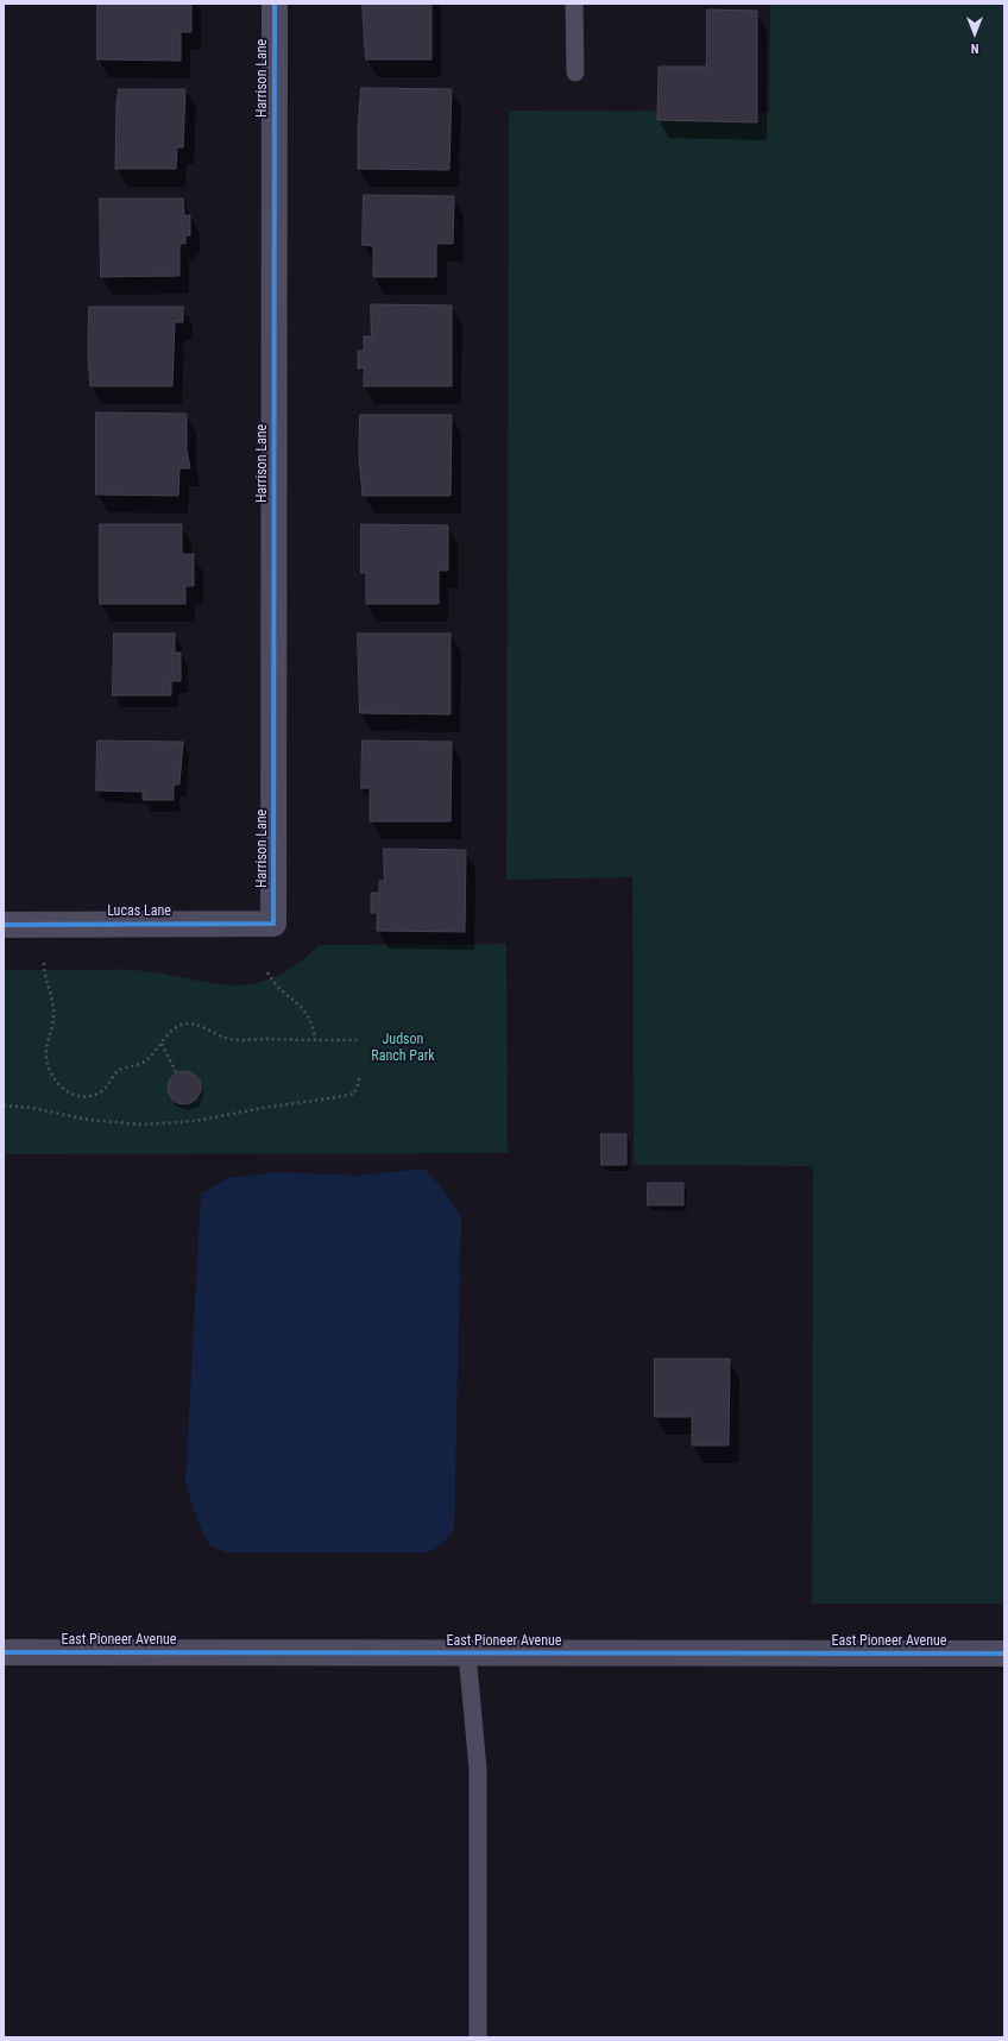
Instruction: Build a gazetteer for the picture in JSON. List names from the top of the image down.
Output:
{
  "streets": {
    "street": ["Harrison Lane", "Lucas Lane", "East Pioneer Avenue"]
  },
  "crossings": [
    ["Harrison Lane", "Lucas Lane"]
  ],
  "parks": ["Judson Ranch Park"],
  "north": "bottom"
}
